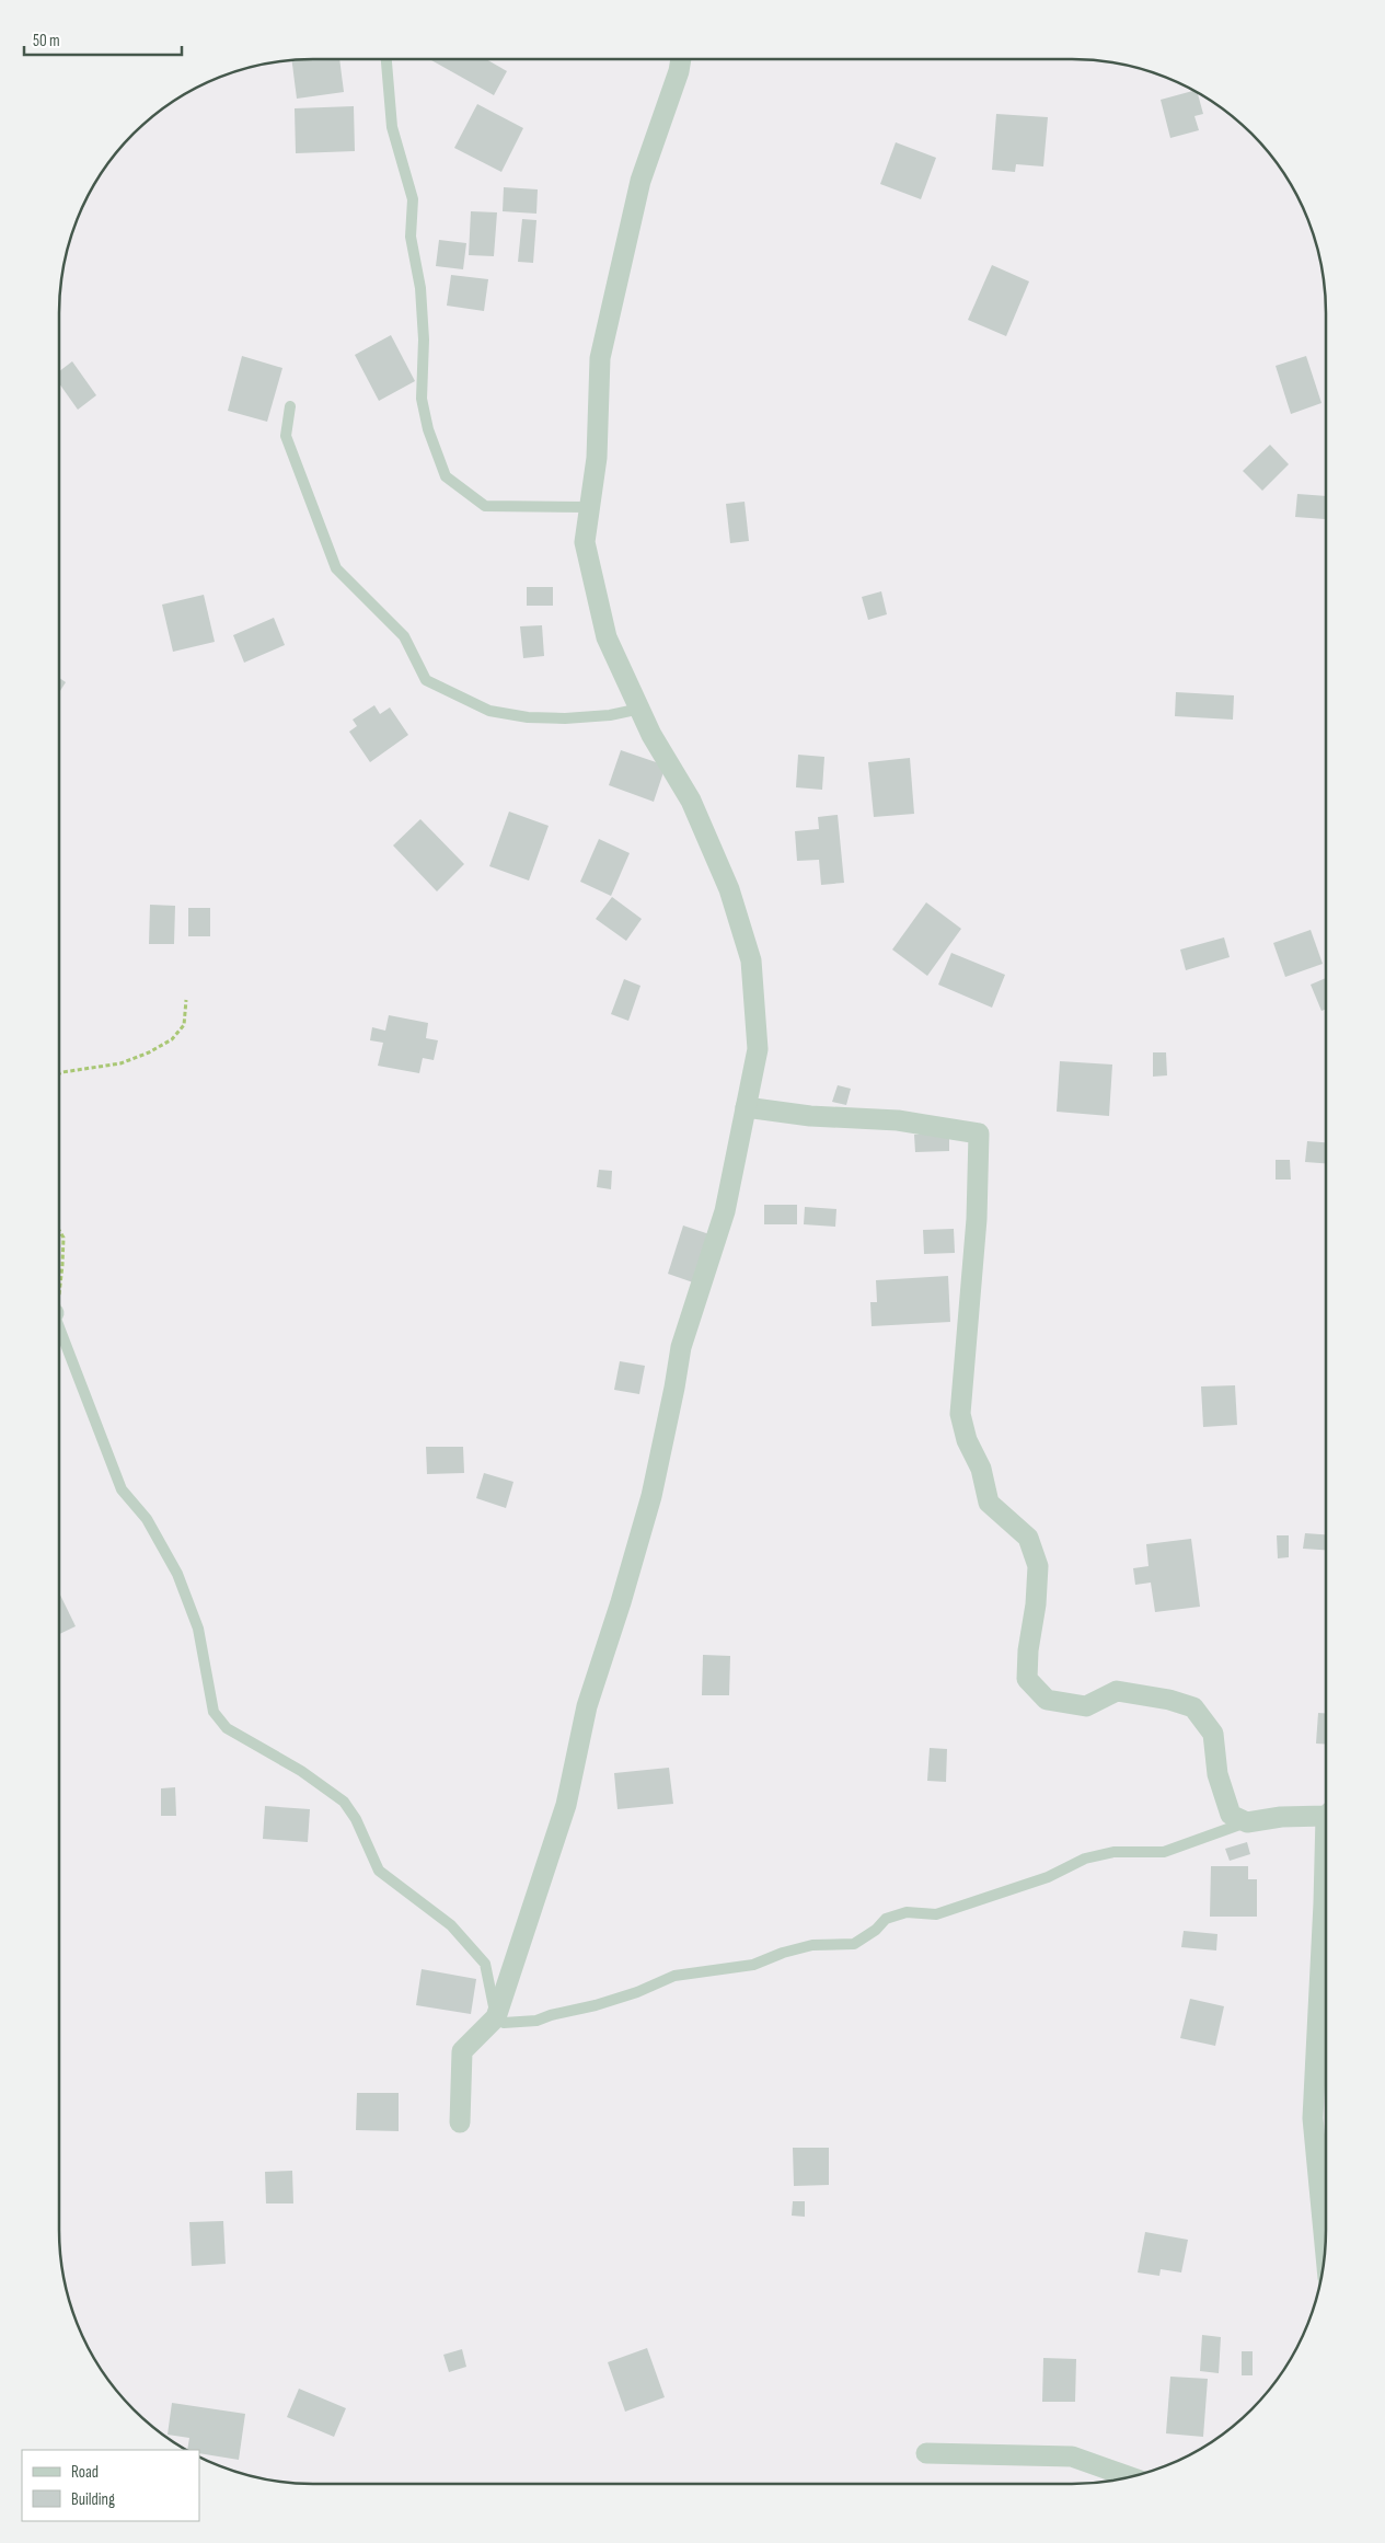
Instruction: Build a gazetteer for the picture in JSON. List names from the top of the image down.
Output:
{
  "legend": ["Road", "Building"],
  "scale_bar": "50 m"
}
